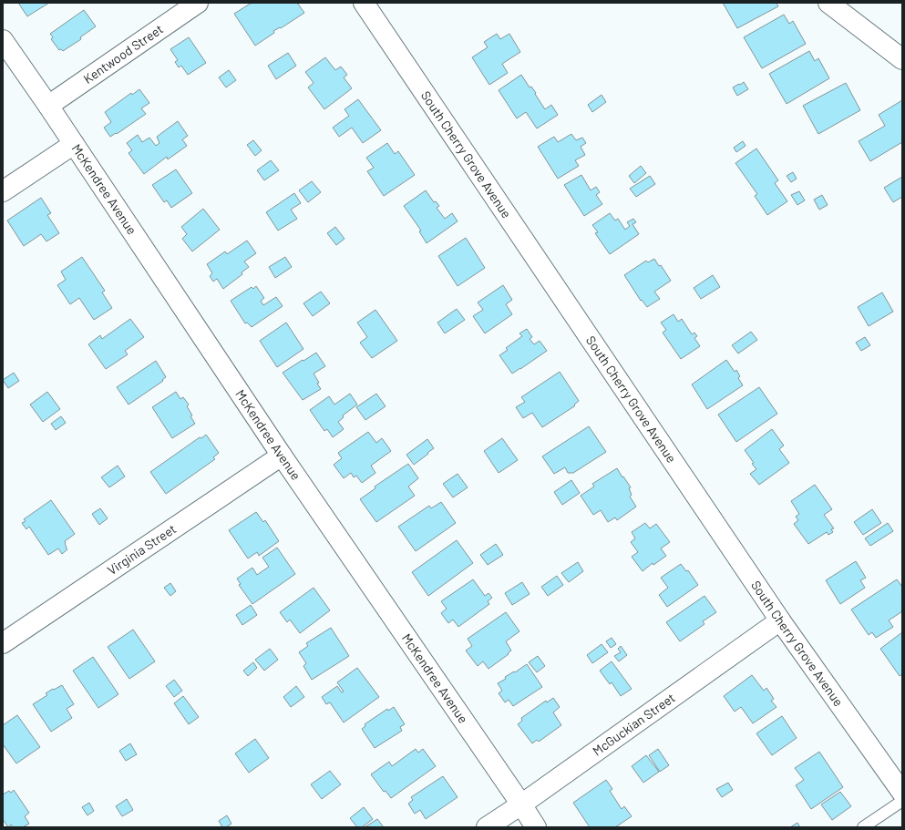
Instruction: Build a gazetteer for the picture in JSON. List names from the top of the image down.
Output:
{
  "streets": {
    "street": [
      "Kentwood Street",
      "South Cherry Grove Avenue",
      "McKendree Avenue",
      "Virginia Street",
      "McGuckian Street"
    ]
  },
  "crossings": [
    ["Kentwood Street", "McKendree Avenue"],
    ["South Cherry Grove Avenue", "McGuckian Street"],
    ["McKendree Avenue", "Virginia Street"],
    ["McKendree Avenue", "McGuckian Street"]
  ]
}
